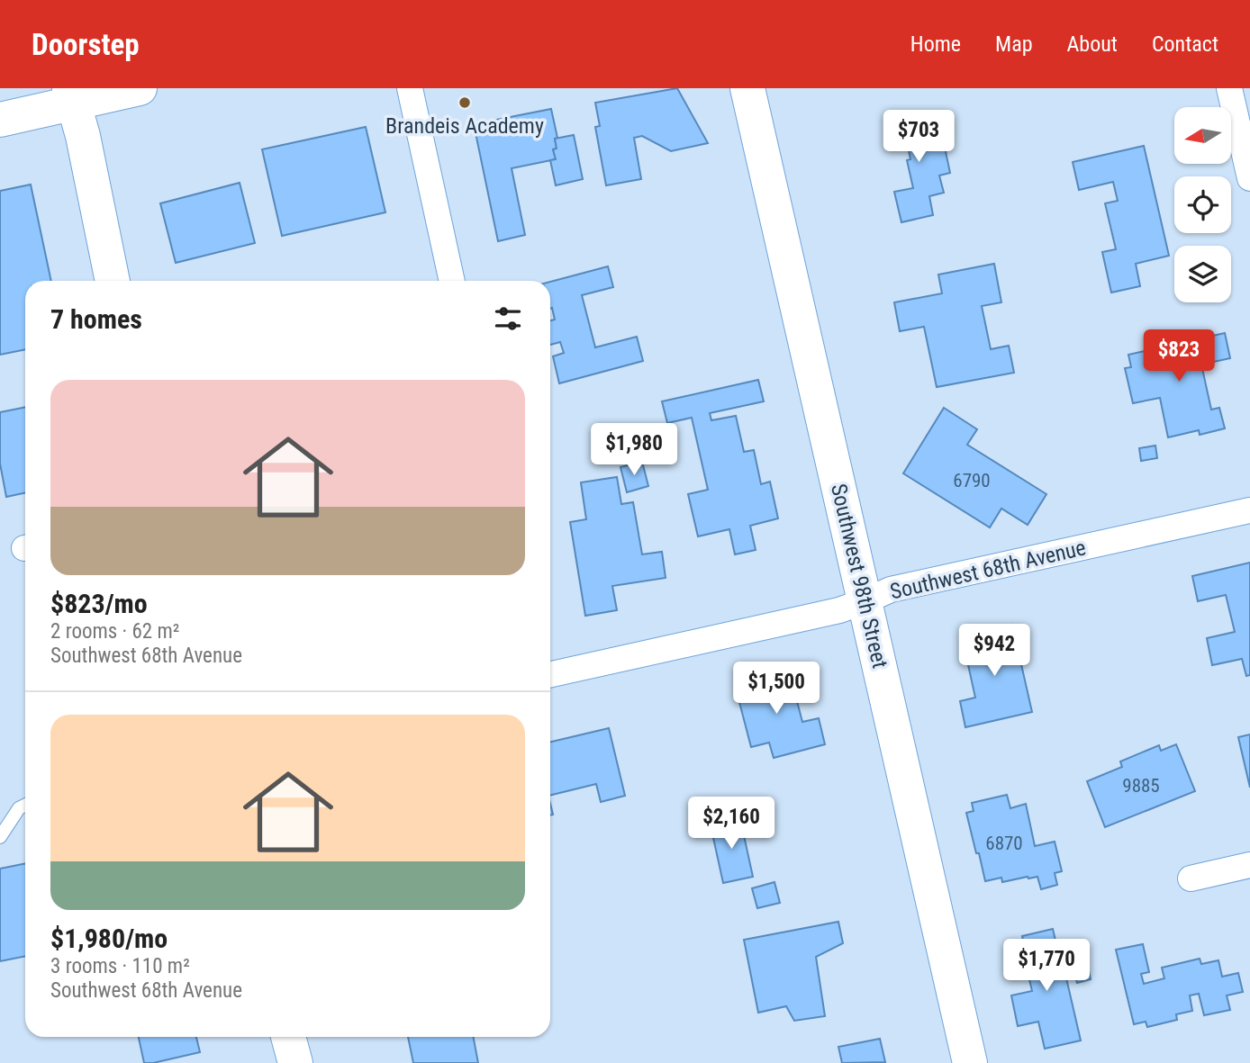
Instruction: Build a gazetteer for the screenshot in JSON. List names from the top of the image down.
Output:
{
  "streets": {
    "street": ["Southwest 68th Avenue", "Southwest 98th Street"]
  },
  "crossings": [
    ["Southwest 68th Avenue", "Southwest 98th Street"]
  ],
  "places": ["Brandeis Academy"],
  "house_numbers": ["6790", "9885", "6870"],
  "north": "left",
  "page": {
    "header": "Doorstep",
    "nav": [
      "Home",
      "Map",
      "About",
      "Contact"
    ],
    "price": [
      "$703",
      "$823",
      "$1,980",
      "$942",
      "$1,500",
      "$2,160",
      "$1,770"
    ],
    "heading": "7 homes",
    "list": [
      {
        "name": "$823/mo",
        "note": "2 rooms · 62 m² · Southwest 68th Avenue"
      },
      {
        "name": "$1,980/mo",
        "note": "3 rooms · 110 m² · Southwest 68th Avenue"
      }
    ]
  }
}
